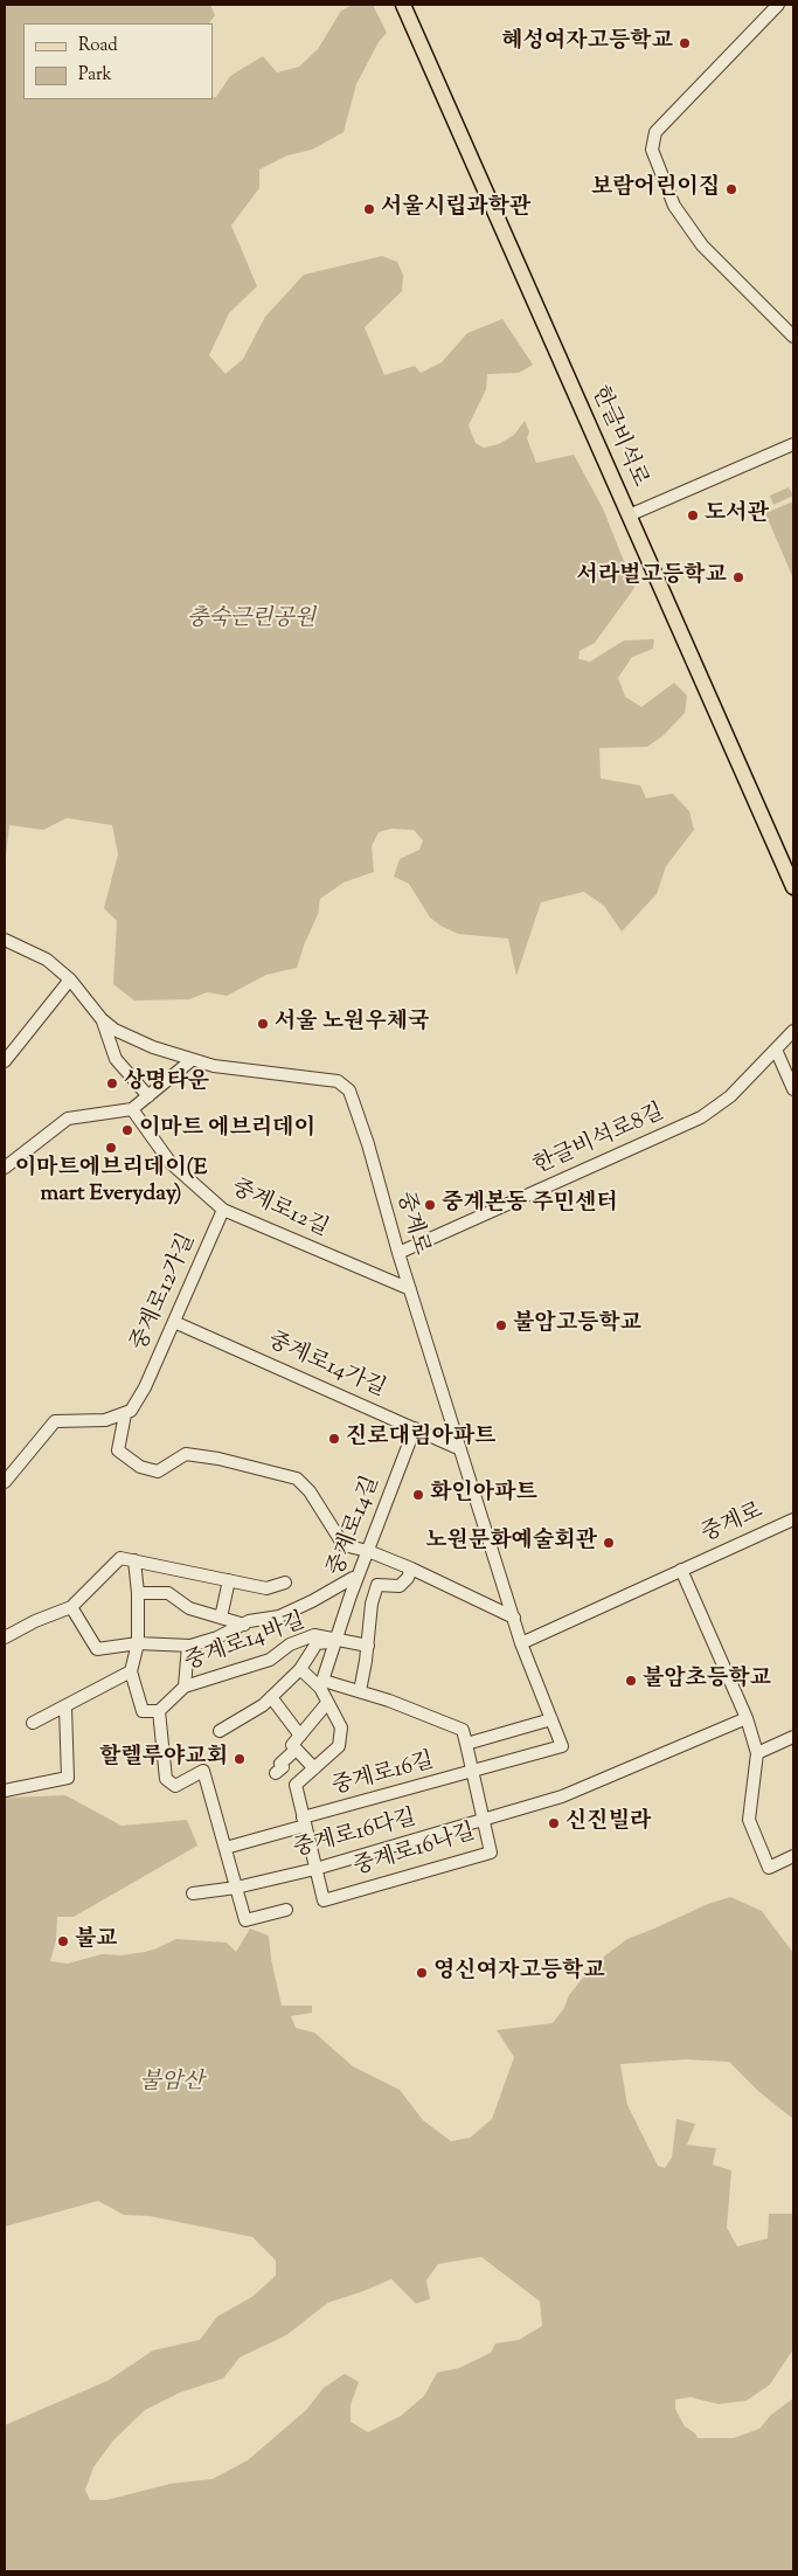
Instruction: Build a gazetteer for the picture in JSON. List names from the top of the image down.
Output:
{
  "streets": {
    "main road": ["한글비석로"],
    "street": [
      "한글비석로8길",
      "중계로12길",
      "중계로",
      "중계로12가길",
      "중계로14가길",
      "중계로14길",
      "중계로14바길",
      "중계로16길",
      "중계로16다길",
      "중계로16나길"
    ]
  },
  "crossings": [
    ["한글비석로8길", "중계로"],
    ["중계로12길", "중계로"],
    ["중계로12길", "중계로12가길"],
    ["중계로", "중계로14가길"],
    ["중계로", "중계로16길"],
    ["중계로12가길", "중계로14가길"],
    ["중계로14가길", "중계로14길"],
    ["중계로14길", "중계로14바길"],
    ["중계로16길", "중계로16나길"],
    ["중계로16다길", "중계로16나길"]
  ],
  "parks": ["충숙근린공원", "불암산"],
  "places": [
    "혜성여자고등학교",
    "보람어린이집",
    "서울시립과학관",
    "도서관",
    "서라벌고등학교",
    "서울 노원우체국",
    "상명타운",
    "이마트 에브리데이",
    "이마트에브리데이(E mart Everyday)",
    "중계본동 주민센터",
    "불암고등학교",
    "진로대림아파트",
    "화인아파트",
    "노원문화예술회관",
    "불암초등학교",
    "할렐루야교회",
    "신진빌라",
    "불교",
    "영신여자고등학교"
  ],
  "legend": ["Road", "Park"]
}
